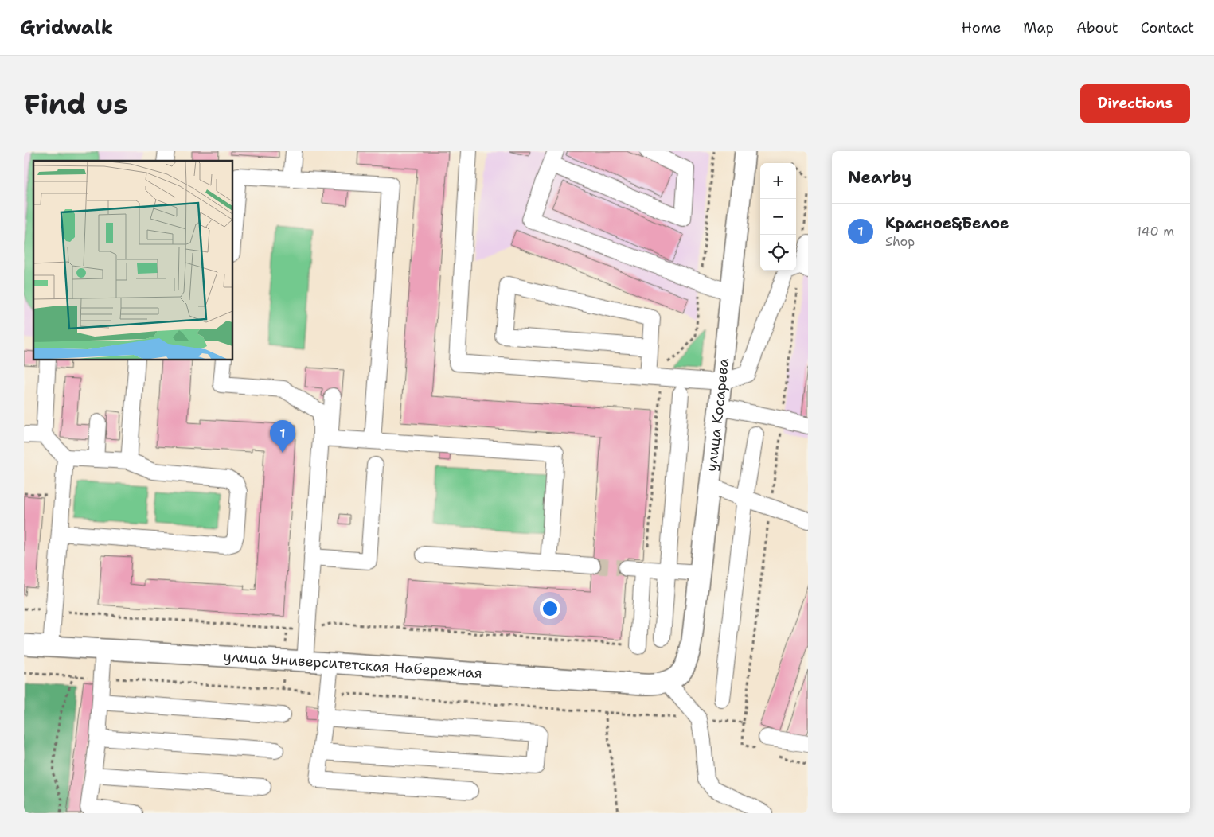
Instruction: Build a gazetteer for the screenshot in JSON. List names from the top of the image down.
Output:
{
  "streets": {
    "main road": ["улица Косарева", "улица Университетская Набережная"]
  },
  "crossings": [
    ["улица Косарева", "улица Университетская Набережная"]
  ],
  "page": {
    "header": "Gridwalk",
    "nav": [
      "Home",
      "Map",
      "About",
      "Contact"
    ],
    "buttons": "Directions",
    "title": "Find us",
    "heading": "Nearby",
    "map_buttons": ["+", "−"],
    "list": [
      {
        "mark": "1",
        "name": "Красное&Белое",
        "note": "Shop",
        "value": "140 m"
      }
    ],
    "pins": "1"
  }
}
